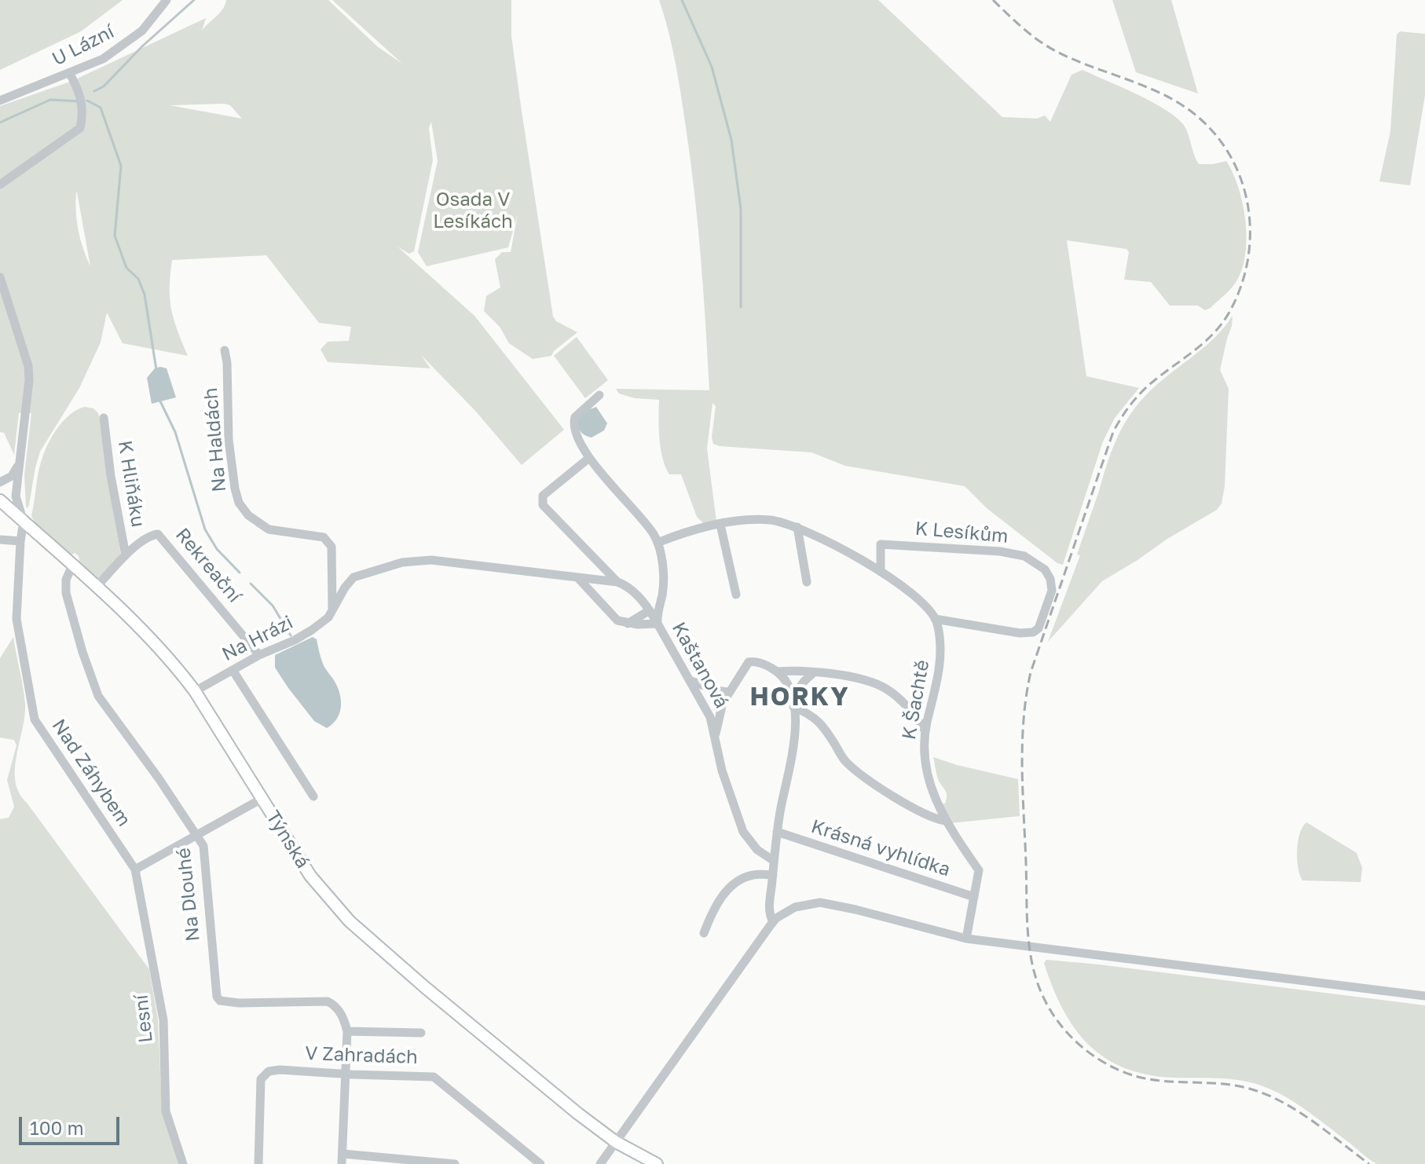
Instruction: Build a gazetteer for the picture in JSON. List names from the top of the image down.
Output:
{
  "streets": {
    "main road": ["Týnská"],
    "street": [
      "U Lázní",
      "Na Haldách",
      "K Hliňáku",
      "K Lesíkům",
      "Rekreační",
      "Na Hrázi",
      "Kaštanová",
      "K Šachtě",
      "Nad Záhybem",
      "Krásná vyhlídka",
      "Na Dlouhé",
      "Lesní",
      "V Zahradách"
    ]
  },
  "crossings": [
    ["Na Haldách", "Na Hrázi"],
    ["K Hliňáku", "Rekreační"],
    ["K Lesíkům", "K Šachtě"],
    ["Rekreační", "Na Hrázi"],
    ["Rekreační", "Týnská"],
    ["Na Hrázi", "Týnská"],
    ["K Šachtě", "Krásná vyhlídka"],
    ["Nad Záhybem", "Týnská"],
    ["Nad Záhybem", "Lesní"],
    ["Týnská", "Na Dlouhé"]
  ],
  "districts": ["HORKY"],
  "parks": ["Osada V Lesíkách"],
  "scale_bar": "100 m"
}
